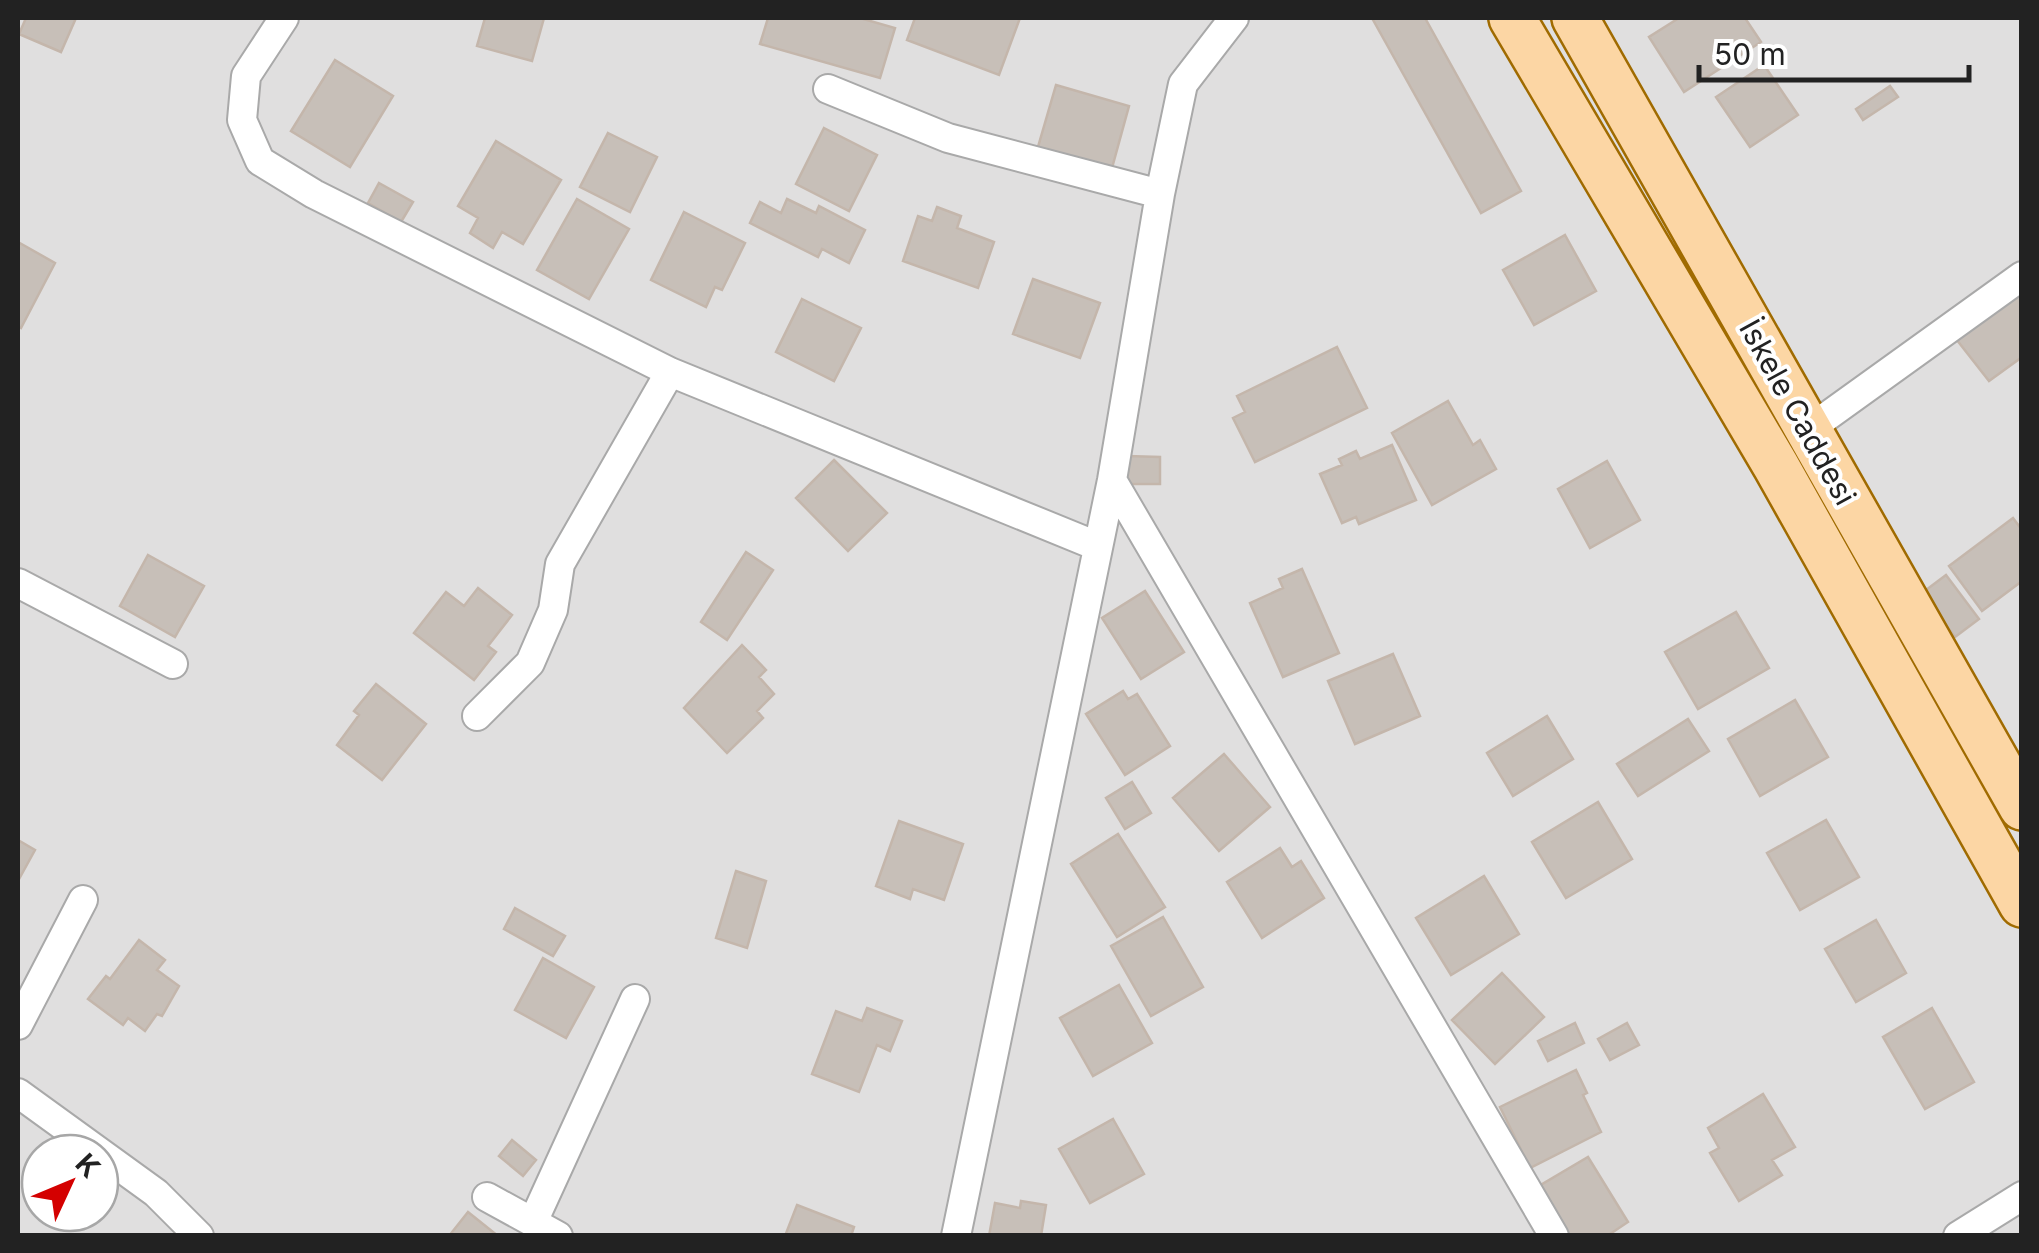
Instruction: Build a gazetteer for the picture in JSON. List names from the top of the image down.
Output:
{
  "streets": {
    "main road": ["İskele Caddesi"]
  },
  "scale_bar": "50 m",
  "north": "top right"
}
